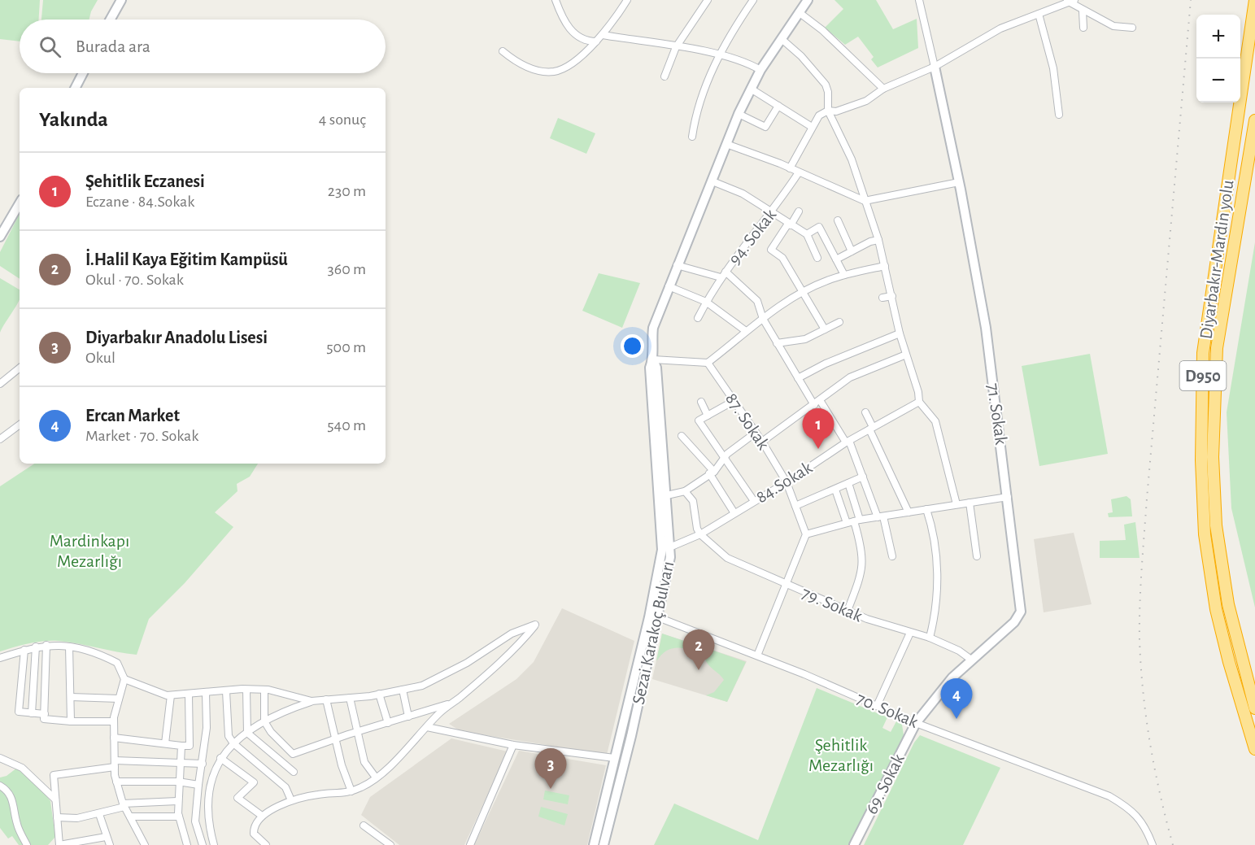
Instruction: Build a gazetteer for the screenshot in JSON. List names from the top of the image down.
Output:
{
  "streets": {
    "highway": ["Diyarbakır-Mardin yolu", "D950"],
    "street": [
      "94. Sokak",
      "71. Sokak",
      "87. Sokak",
      "84.Sokak",
      "79. Sokak",
      "Sezai Karakoç Bulvarı",
      "70. Sokak",
      "69. Sokak"
    ]
  },
  "crossings": [
    ["71. Sokak", "79. Sokak"],
    ["71. Sokak", "70. Sokak"],
    ["71. Sokak", "69. Sokak"],
    ["87. Sokak", "84.Sokak"],
    ["84.Sokak", "79. Sokak"],
    ["84.Sokak", "Sezai Karakoç Bulvarı"],
    ["Sezai Karakoç Bulvarı", "70. Sokak"],
    ["70. Sokak", "69. Sokak"]
  ],
  "parks": ["Mardinkapı Mezarlığı", "Şehitlik Mezarlığı"],
  "page": {
    "map_buttons": ["+", "−"],
    "search": "Burada ara",
    "heading": ["Yakında", "4 sonuç"],
    "list": [
      {
        "mark": "1",
        "name": "Şehitlik Eczanesi",
        "note": "Eczane · 84.Sokak",
        "value": "230 m"
      },
      {
        "mark": "2",
        "name": "İ.Halil Kaya Eğitim Kampüsü",
        "note": "Okul · 70. Sokak",
        "value": "360 m"
      },
      {
        "mark": "3",
        "name": "Diyarbakır Anadolu Lisesi",
        "note": "Okul",
        "value": "500 m"
      },
      {
        "mark": "4",
        "name": "Ercan Market",
        "note": "Market · 70. Sokak",
        "value": "540 m"
      }
    ],
    "pins": [
      "1",
      "2",
      "4",
      "3"
    ]
  }
}
